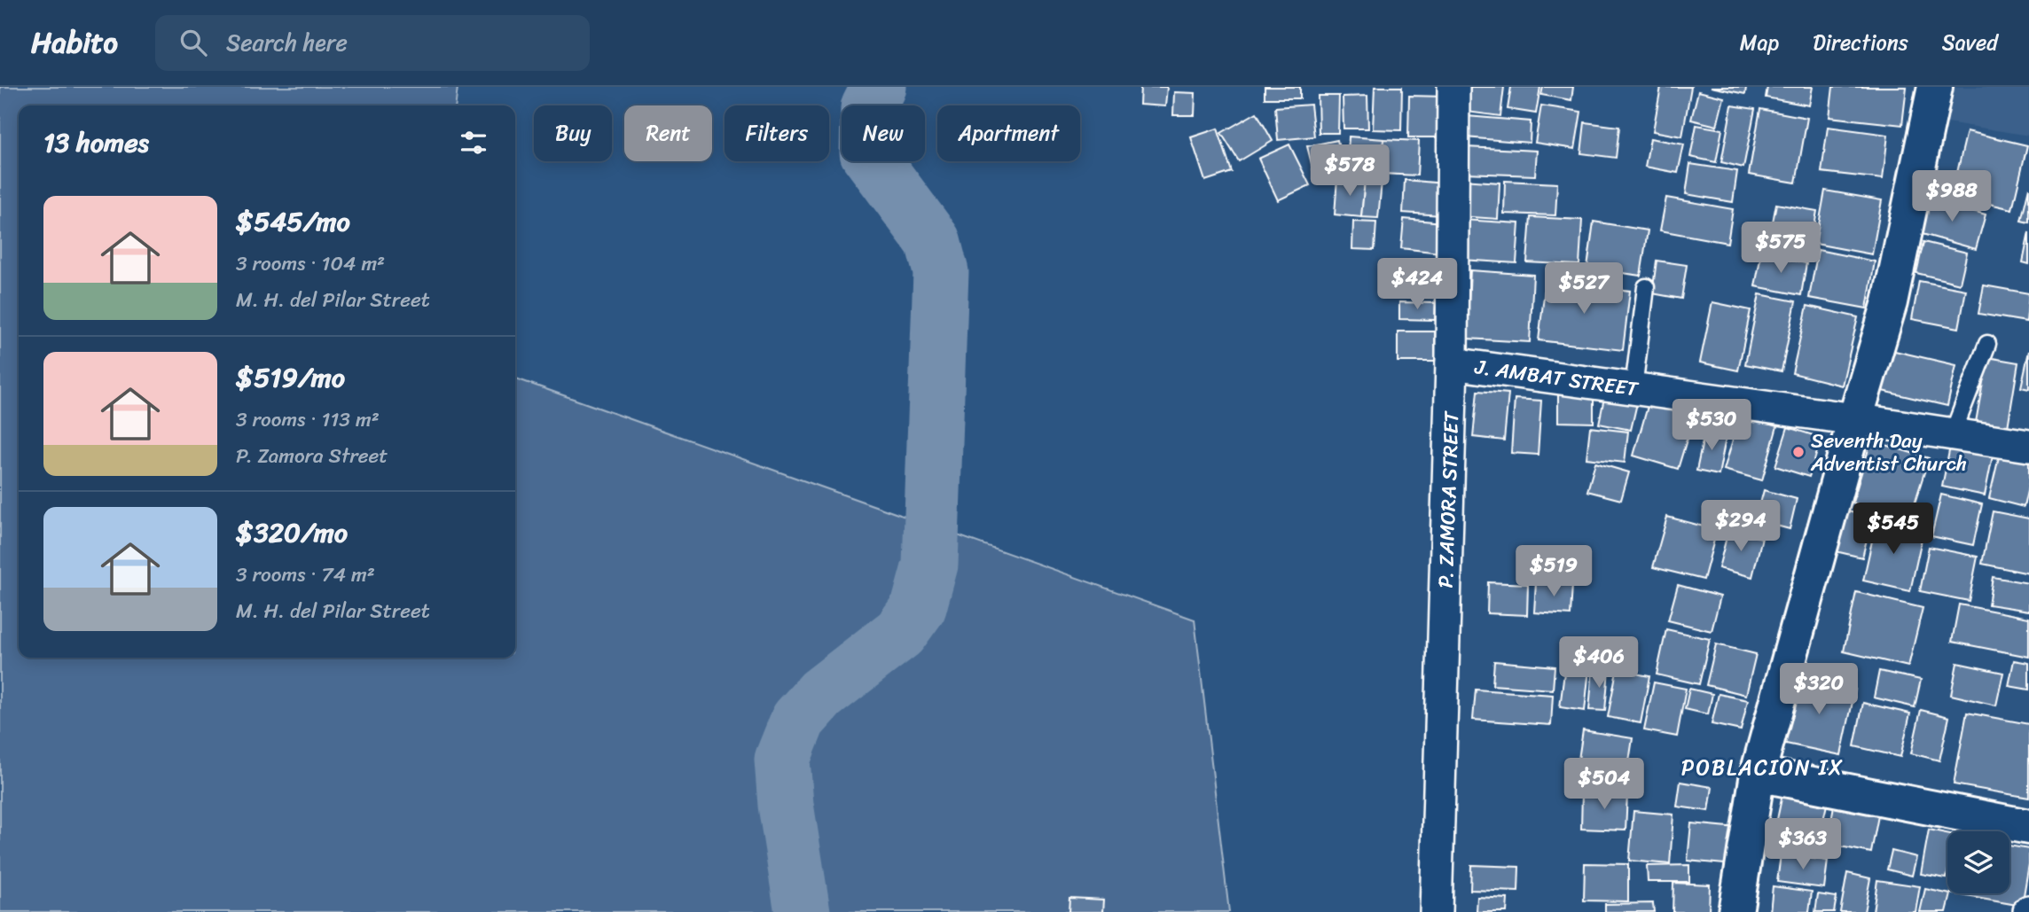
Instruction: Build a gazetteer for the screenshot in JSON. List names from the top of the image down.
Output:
{
  "streets": {
    "street": ["J. AMBAT STREET", "P. ZAMORA STREET"]
  },
  "crossings": [
    ["J. AMBAT STREET", "P. ZAMORA STREET"]
  ],
  "districts": ["POBLACION IX"],
  "places": ["Seventh Day Adventist Church"],
  "page": {
    "header": "Habito",
    "search": "Search here",
    "nav": ["Map", "Directions", "Saved"],
    "chip": [
      "Buy",
      "Rent",
      "Filters",
      "New",
      "Apartment"
    ],
    "heading": "13 homes",
    "price": [
      "$578",
      "$988",
      "$575",
      "$424",
      "$527",
      "$530",
      "$294",
      "$545",
      "$519",
      "$406",
      "$320",
      "$504",
      "$363"
    ],
    "list": [
      {
        "name": "$545/mo",
        "note": "3 rooms · 104 m² · M. H. del Pilar Street"
      },
      {
        "name": "$519/mo",
        "note": "3 rooms · 113 m² · P. Zamora Street"
      },
      {
        "name": "$320/mo",
        "note": "3 rooms · 74 m² · M. H. del Pilar Street"
      }
    ]
  }
}
